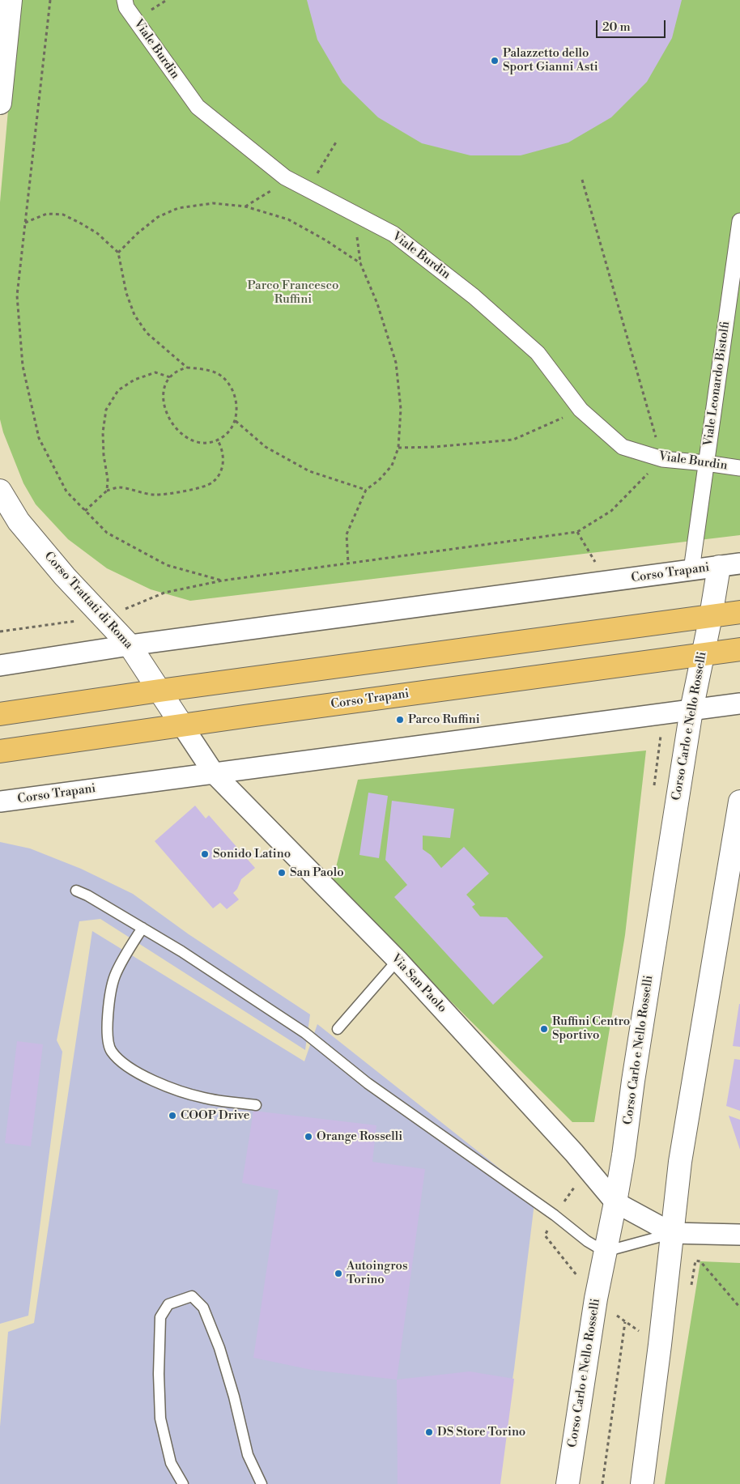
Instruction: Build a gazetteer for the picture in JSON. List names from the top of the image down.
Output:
{
  "streets": {
    "main road": ["Corso Trapani"],
    "street": [
      "Viale Burdin",
      "Viale Leonardo Bistolfi",
      "Corso Trattati di Roma",
      "Corso Carlo e Nello Rosselli",
      "Via San Paolo"
    ]
  },
  "crossings": [
    ["Viale Burdin", "Viale Leonardo Bistolfi"],
    ["Viale Leonardo Bistolfi", "Corso Trapani"],
    ["Corso Trapani", "Corso Trattati di Roma"],
    ["Corso Trapani", "Corso Carlo e Nello Rosselli"],
    ["Corso Trapani", "Via San Paolo"],
    ["Corso Trattati di Roma", "Via San Paolo"],
    ["Corso Carlo e Nello Rosselli", "Via San Paolo"]
  ],
  "parks": ["Parco Francesco Ruffini"],
  "places": [
    "Palazzetto dello Sport Gianni Asti",
    "Parco Ruffini",
    "Sonido Latino",
    "San Paolo",
    "Ruffini Centro Sportivo",
    "COOP Drive",
    "Orange Rosselli",
    "Autoingros Torino",
    "DS Store Torino"
  ],
  "scale_bar": "20 m"
}
